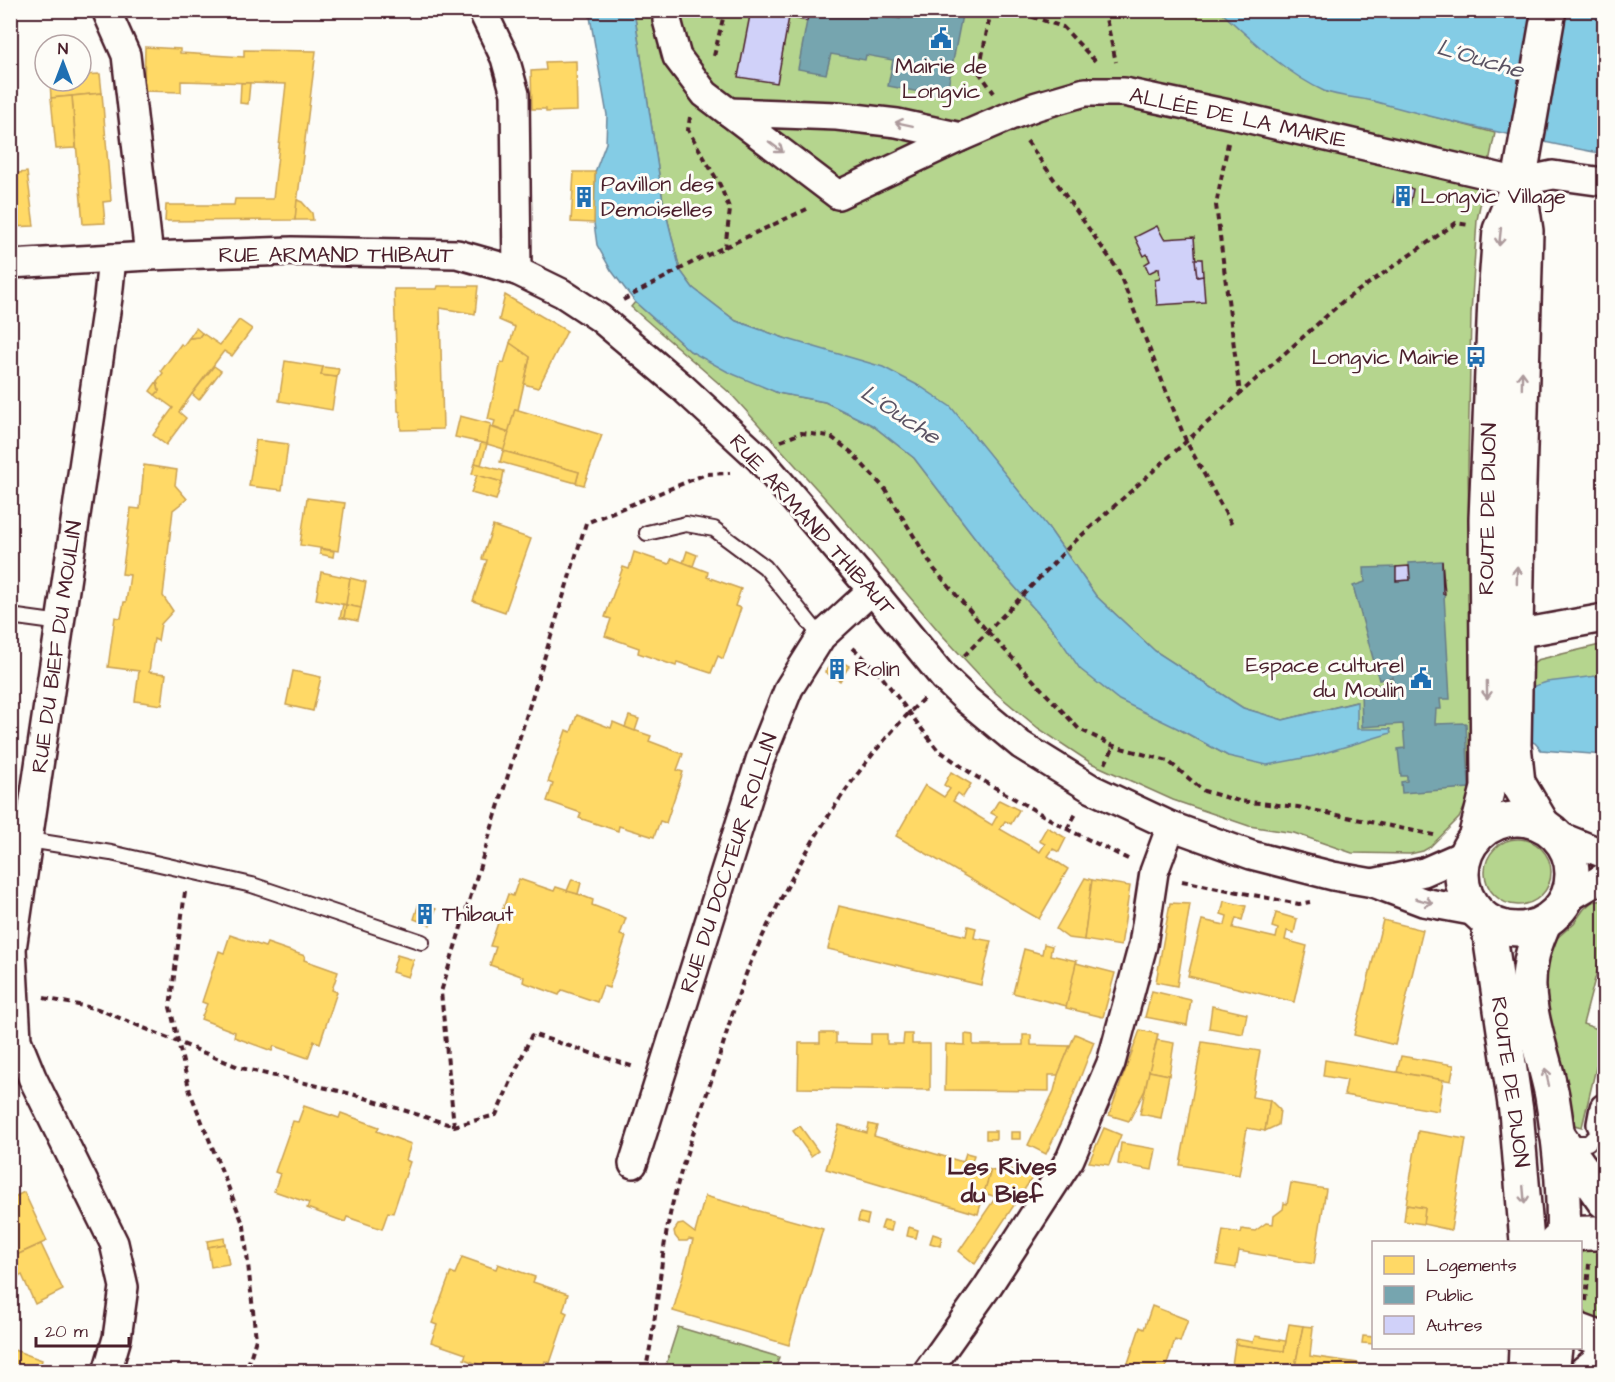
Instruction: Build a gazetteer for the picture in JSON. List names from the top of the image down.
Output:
{
  "streets": {
    "main road": ["ROUTE DE DIJON"],
    "street": [
      "ALLÉE DE LA MAIRIE",
      "RUE ARMAND THIBAUT",
      "RUE DU BIEF DU MOULIN",
      "RUE DU DOCTEUR ROLLIN"
    ]
  },
  "crossings": [
    ["ALLÉE DE LA MAIRIE", "ROUTE DE DIJON"],
    ["RUE ARMAND THIBAUT", "ROUTE DE DIJON"],
    ["RUE ARMAND THIBAUT", "RUE DU BIEF DU MOULIN"],
    ["RUE ARMAND THIBAUT", "RUE DU DOCTEUR ROLLIN"]
  ],
  "districts": ["Les Rives du Bief"],
  "water": ["L'Ouche"],
  "places": {
    "public building": ["Mairie de Longvic", "Espace culturel du Moulin"],
    "building": [
      "Longvic Village",
      "Pavillon des Demoiselles",
      "Rolin",
      "Thibaut"
    ],
    "bus stop": ["Longvic Mairie"]
  },
  "legend": ["Logements", "Public", "Autres"],
  "scale_bar": "20 m",
  "north": "top"
}
